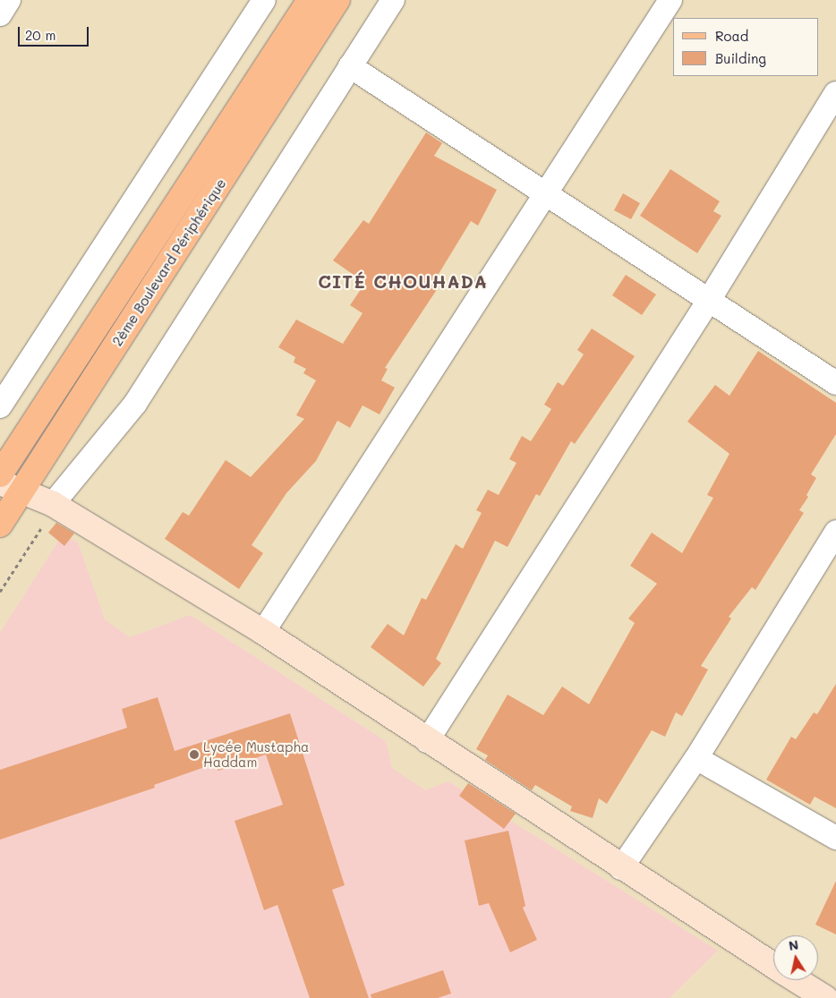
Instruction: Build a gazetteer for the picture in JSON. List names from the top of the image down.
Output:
{
  "streets": {
    "main road": ["2ème Boulevard Périphérique"]
  },
  "districts": ["CITÉ CHOUHADA"],
  "places": ["Lycée Mustapha Haddam"],
  "legend": ["Road", "Building"],
  "scale_bar": "20 m",
  "north": "top"
}
